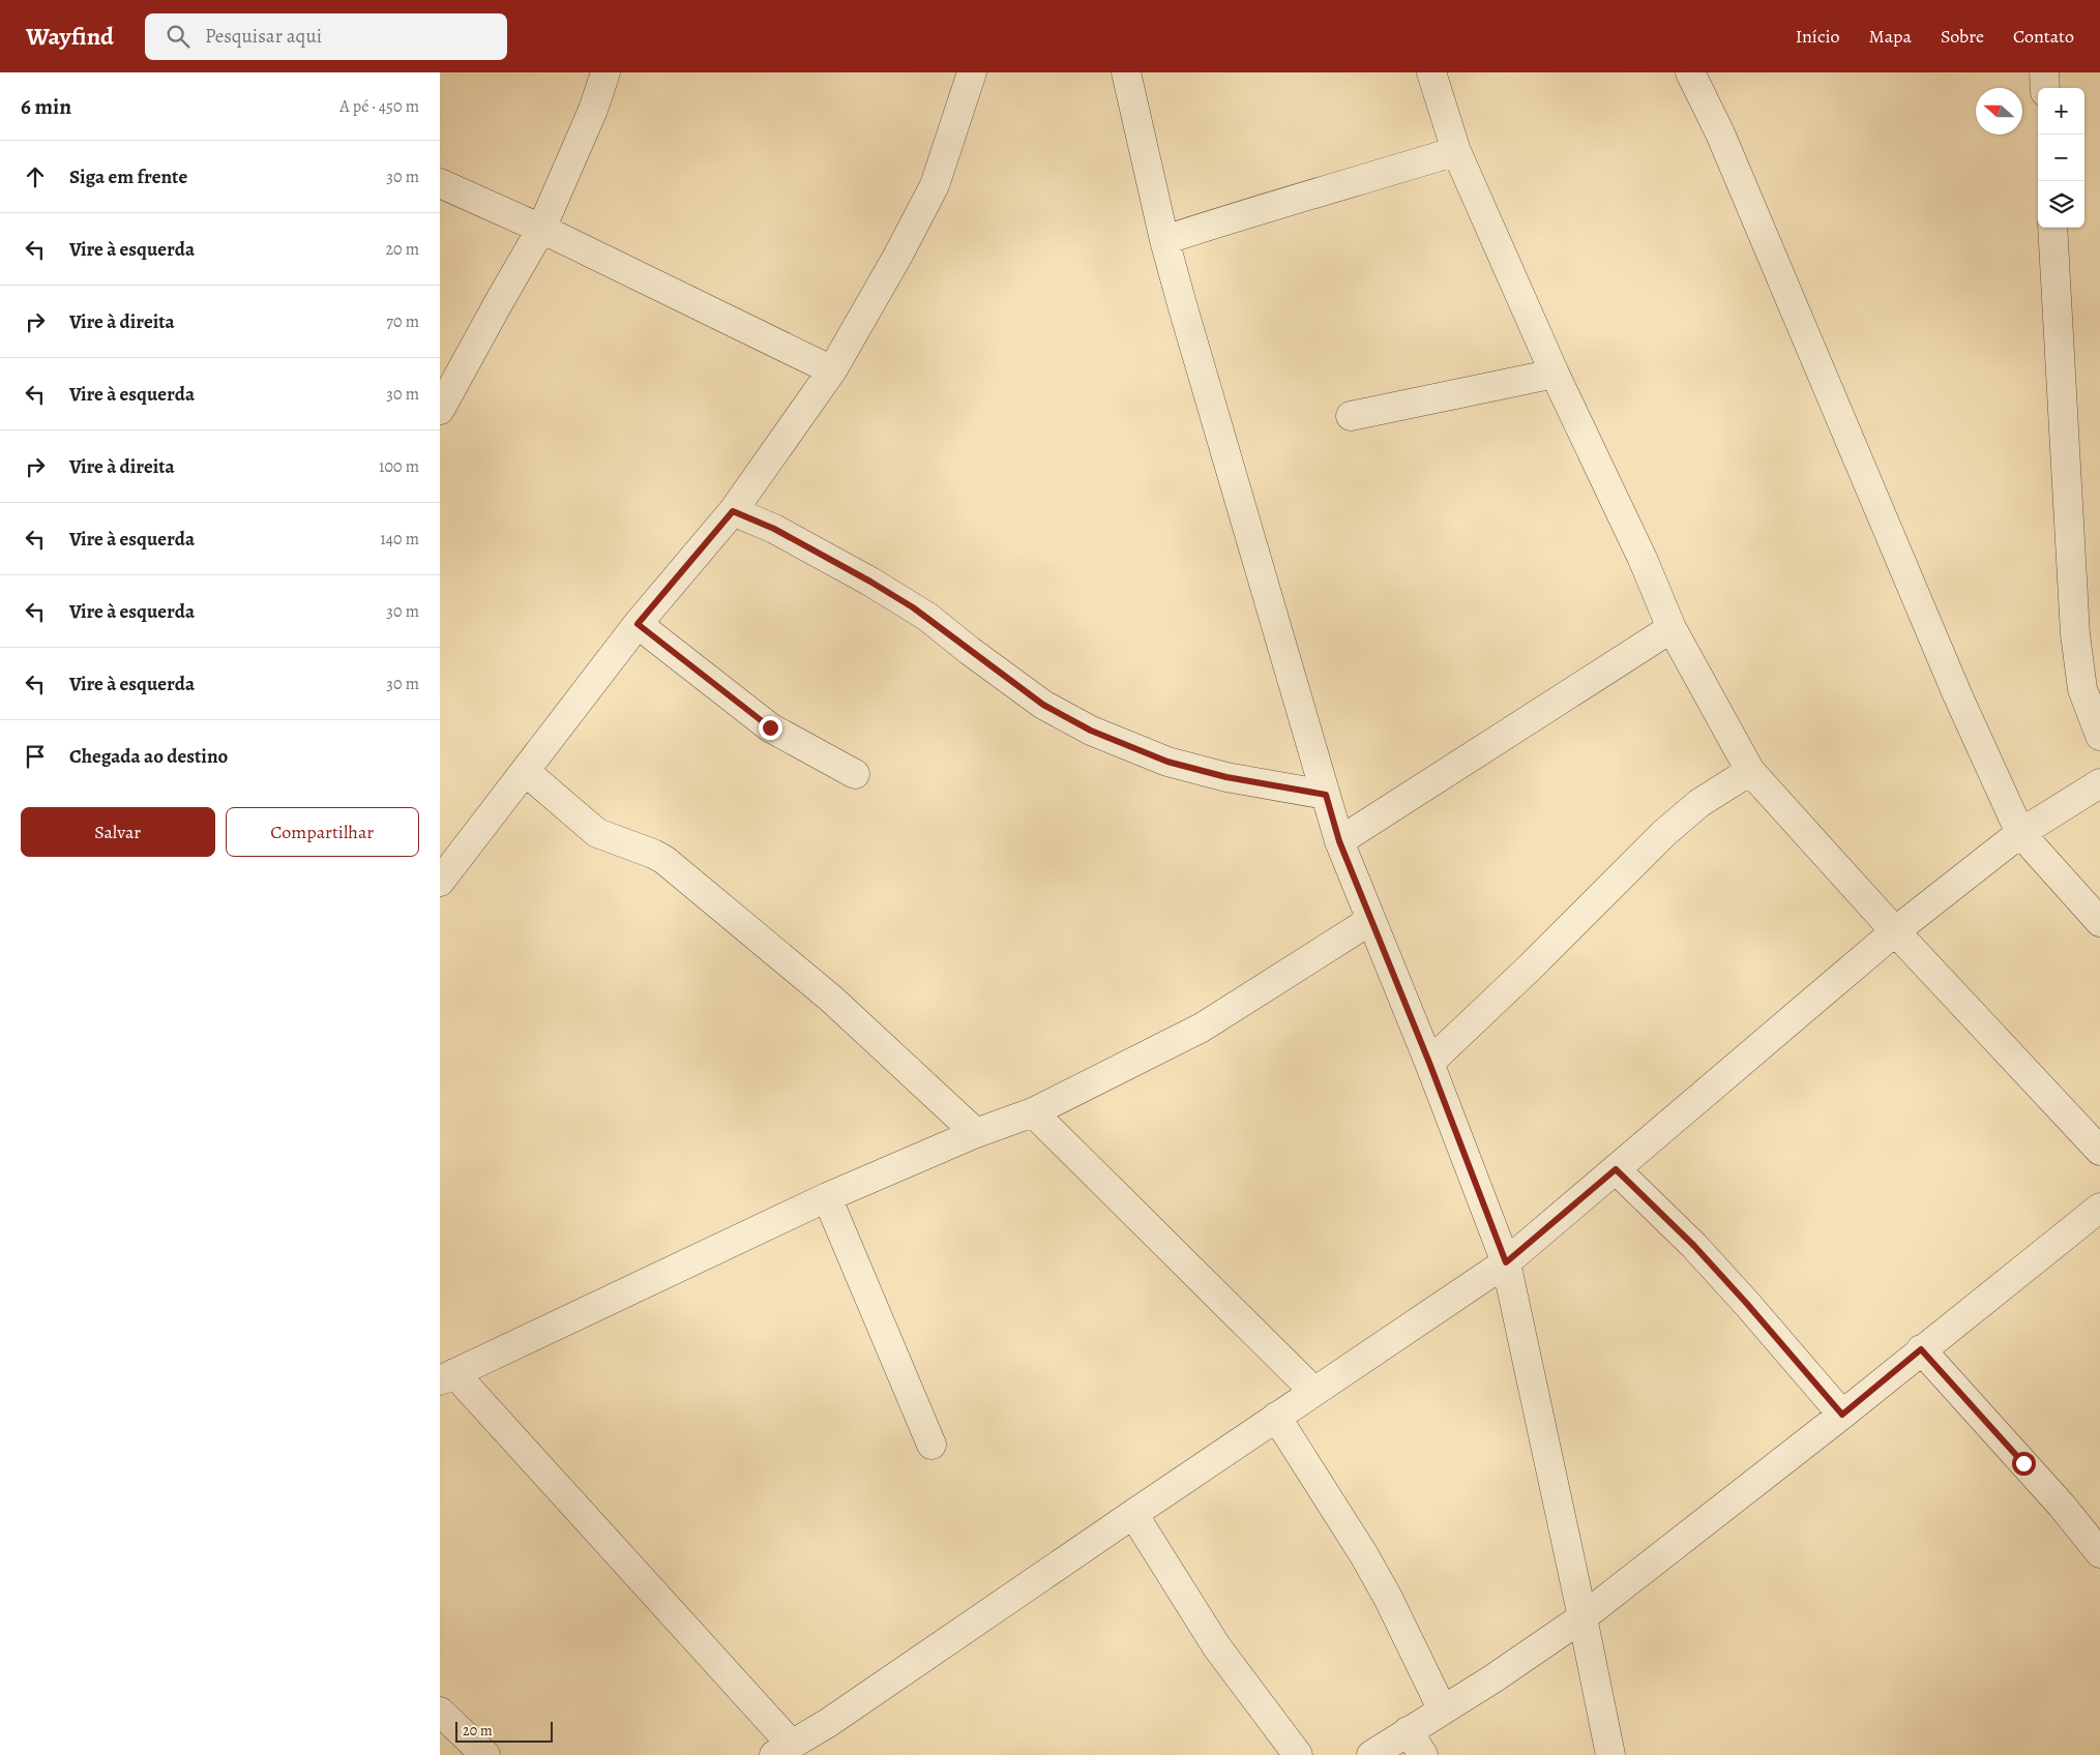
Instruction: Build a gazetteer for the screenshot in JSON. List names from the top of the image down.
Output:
{
  "scale_bar": "20 m",
  "north": "left",
  "page": {
    "header": "Wayfind",
    "search": "Pesquisar aqui",
    "nav": [
      "Início",
      "Mapa",
      "Sobre",
      "Contato"
    ],
    "heading": ["6 min", "A pé · 450 m"],
    "map_buttons": ["+", "−"],
    "list": [
      ["Siga em frente", "30 m"],
      ["Vire à esquerda", "20 m"],
      ["Vire à direita", "70 m"],
      ["Vire à esquerda", "30 m"],
      ["Vire à direita", "100 m"],
      ["Vire à esquerda", "140 m"],
      ["Vire à esquerda", "30 m"],
      ["Vire à esquerda", "30 m"],
      "Chegada ao destino"
    ],
    "buttons": ["Salvar", "Compartilhar"],
    "scale": "20 m"
  }
}
